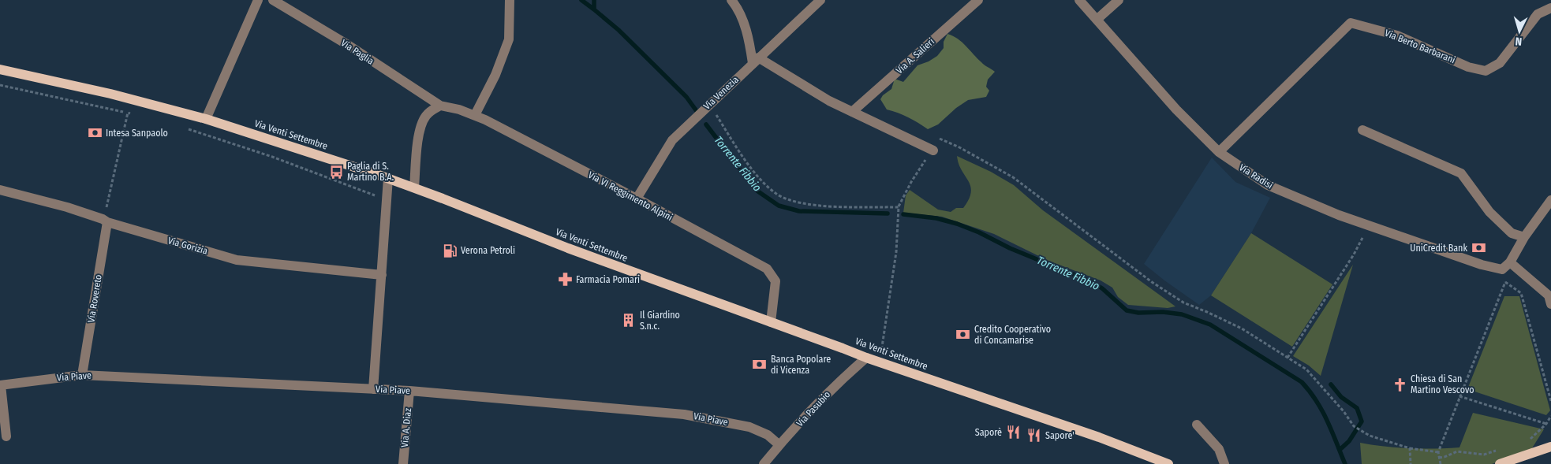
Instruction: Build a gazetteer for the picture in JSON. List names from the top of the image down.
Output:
{
  "streets": {
    "main road": ["Via Venti Settembre"],
    "street": [
      "Via Berto Barbarani",
      "Via Paglia",
      "Via A. Salieri",
      "Via Venezia",
      "Via Radisi",
      "Via VI Reggimento Alpini",
      "Via Gorizia",
      "Via Rovereto",
      "Via Piave",
      "Via Pasubio",
      "Via A. Diaz"
    ]
  },
  "crossings": [
    ["Via Berto Barbarani", "Via Radisi"],
    ["Via Paglia", "Via VI Reggimento Alpini"],
    ["Via Venezia", "Via VI Reggimento Alpini"],
    ["Via Venti Settembre", "Via VI Reggimento Alpini"],
    ["Via Venti Settembre", "Via Pasubio"],
    ["Via Gorizia", "Via Rovereto"],
    ["Via Rovereto", "Via Piave"],
    ["Via Piave", "Via Pasubio"],
    ["Via Piave", "Via A. Diaz"]
  ],
  "water": ["Torrente Fibbio"],
  "places": {
    "bank": [
      "Intesa Sanpaolo",
      "UniCredit Bank",
      "Credito Cooperativo di Concamarise",
      "Banca Popolare di Vicenza"
    ],
    "bus stop": ["Paglia di S. Martino B.A."],
    "fuel station": ["Verona Petroli"],
    "pharmacy": ["Farmacia Pomari"],
    "building": ["Il Giardino S.n.c."],
    "church": ["Chiesa di San Martino Vescovo"],
    "restaurant": ["Saporè", "Sapore'"]
  },
  "north": "bottom"
}
